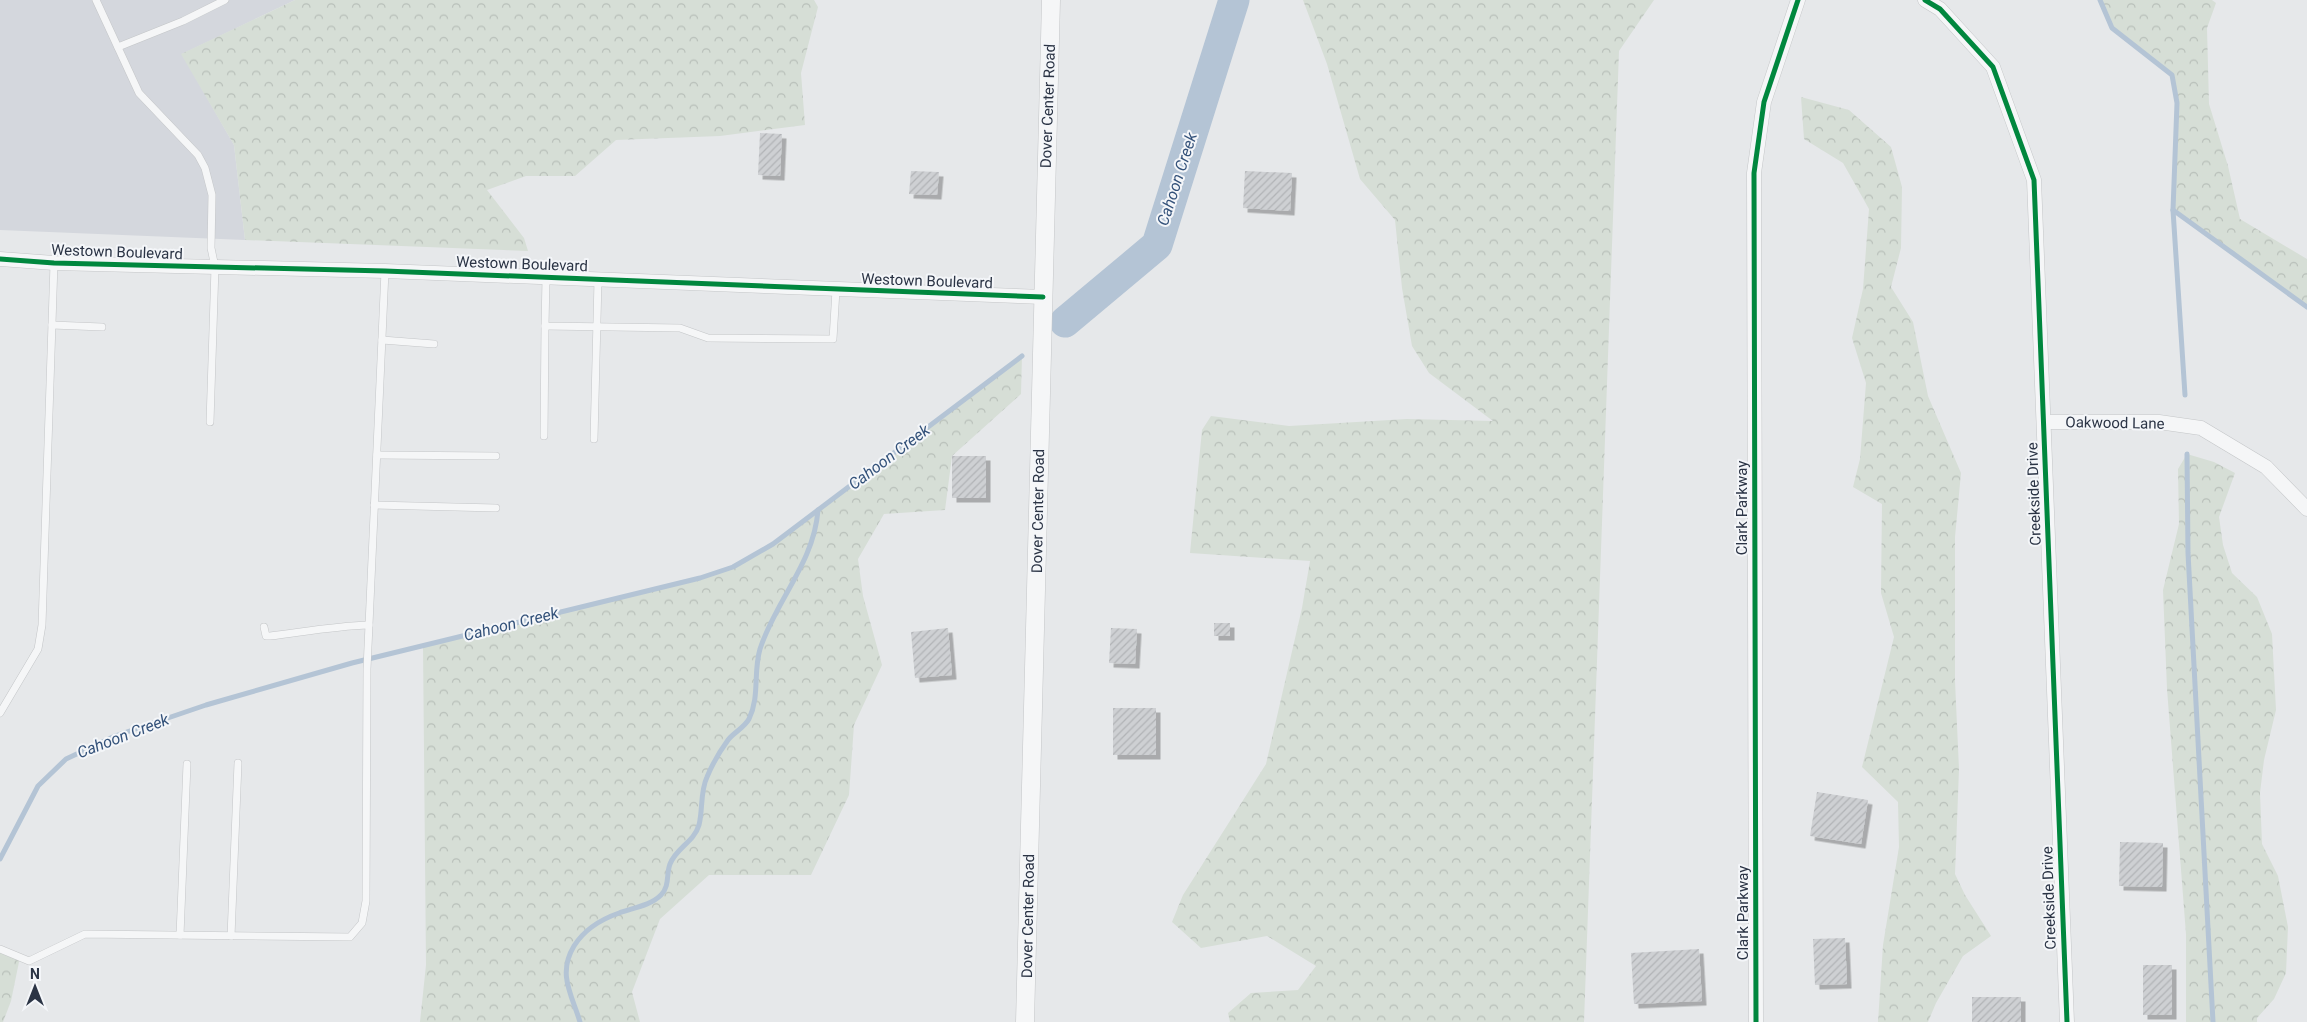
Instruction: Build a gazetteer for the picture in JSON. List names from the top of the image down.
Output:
{
  "streets": {
    "street": [
      "Dover Center Road",
      "Westown Boulevard",
      "Oakwood Lane",
      "Creekside Drive",
      "Clark Parkway"
    ]
  },
  "crossings": [
    ["Dover Center Road", "Westown Boulevard"],
    ["Oakwood Lane", "Creekside Drive"]
  ],
  "water": ["Cahoon Creek"],
  "north": "top"
}
